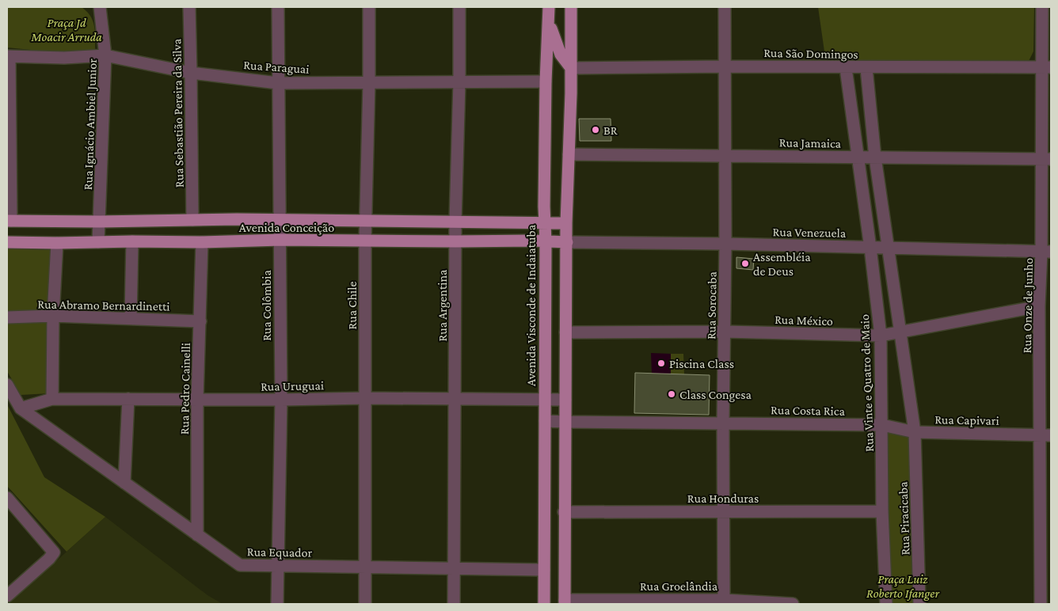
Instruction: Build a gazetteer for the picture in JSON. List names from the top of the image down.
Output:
{
  "streets": {
    "main road": ["Avenida Conceição", "Avenida Visconde de Indaiatuba"],
    "street": [
      "Rua São Domingos",
      "Rua Paraguai",
      "Rua Sebastião Pereira da Silva",
      "Rua Ignácio Ambiel Junior",
      "Rua Jamaica",
      "Rua Venezuela",
      "Rua Abramo Bernardinetti",
      "Rua Colômbia",
      "Rua Chile",
      "Rua Argentina",
      "Rua Sorocaba",
      "Rua Onze de Junho",
      "Rua México",
      "Rua Vinte e Quatro de Maio",
      "Rua Uruguai",
      "Rua Pedro Cainelli",
      "Rua Costa Rica",
      "Rua Capivari",
      "Rua Honduras",
      "Rua Piracicaba",
      "Rua Equador",
      "Rua Groelândia"
    ]
  },
  "crossings": [
    ["Rua São Domingos", "Rua Sorocaba"],
    ["Rua São Domingos", "Rua Onze de Junho"],
    ["Rua São Domingos", "Rua Vinte e Quatro de Maio"],
    ["Rua Paraguai", "Rua Sebastião Pereira da Silva"],
    ["Rua Paraguai", "Rua Ignácio Ambiel Junior"],
    ["Rua Paraguai", "Rua Colômbia"],
    ["Rua Paraguai", "Rua Chile"],
    ["Rua Paraguai", "Rua Argentina"],
    ["Rua Paraguai", "Avenida Visconde de Indaiatuba"],
    ["Rua Sebastião Pereira da Silva", "Avenida Conceição"],
    ["Rua Ignácio Ambiel Junior", "Avenida Conceição"],
    ["Rua Jamaica", "Rua Sorocaba"],
    ["Rua Jamaica", "Rua Onze de Junho"],
    ["Rua Jamaica", "Rua Vinte e Quatro de Maio"],
    ["Avenida Conceição", "Rua Venezuela"],
    ["Avenida Conceição", "Rua Colômbia"],
    ["Avenida Conceição", "Rua Chile"],
    ["Avenida Conceição", "Rua Argentina"],
    ["Avenida Conceição", "Avenida Visconde de Indaiatuba"],
    ["Avenida Conceição", "Rua Pedro Cainelli"],
    ["Rua Venezuela", "Rua Sorocaba"],
    ["Rua Venezuela", "Rua Onze de Junho"],
    ["Rua Venezuela", "Rua Vinte e Quatro de Maio"],
    ["Rua Abramo Bernardinetti", "Rua Pedro Cainelli"],
    ["Rua Colômbia", "Rua Uruguai"],
    ["Rua Colômbia", "Rua Equador"],
    ["Rua Chile", "Rua Uruguai"],
    ["Rua Chile", "Rua Equador"],
    ["Rua Argentina", "Rua Uruguai"],
    ["Rua Argentina", "Rua Equador"],
    ["Avenida Visconde de Indaiatuba", "Rua Uruguai"],
    ["Avenida Visconde de Indaiatuba", "Rua Costa Rica"],
    ["Avenida Visconde de Indaiatuba", "Rua Equador"],
    ["Rua Sorocaba", "Rua México"],
    ["Rua Sorocaba", "Rua Costa Rica"],
    ["Rua Sorocaba", "Rua Honduras"],
    ["Rua Sorocaba", "Rua Groelândia"],
    ["Rua Onze de Junho", "Rua México"],
    ["Rua Onze de Junho", "Rua Capivari"],
    ["Rua México", "Rua Vinte e Quatro de Maio"],
    ["Rua Vinte e Quatro de Maio", "Rua Costa Rica"],
    ["Rua Vinte e Quatro de Maio", "Rua Capivari"],
    ["Rua Vinte e Quatro de Maio", "Rua Honduras"],
    ["Rua Uruguai", "Rua Pedro Cainelli"],
    ["Rua Uruguai", "Rua Equador"],
    ["Rua Pedro Cainelli", "Rua Equador"],
    ["Rua Costa Rica", "Rua Capivari"],
    ["Rua Capivari", "Rua Piracicaba"]
  ],
  "parks": ["Praça Jd Moacir Arruda", "Praça Luiz Roberto Ifanger"],
  "places": [
    "BR",
    "Assembléia de Deus",
    "Piscina Class",
    "Class Congesa"
  ]
}
